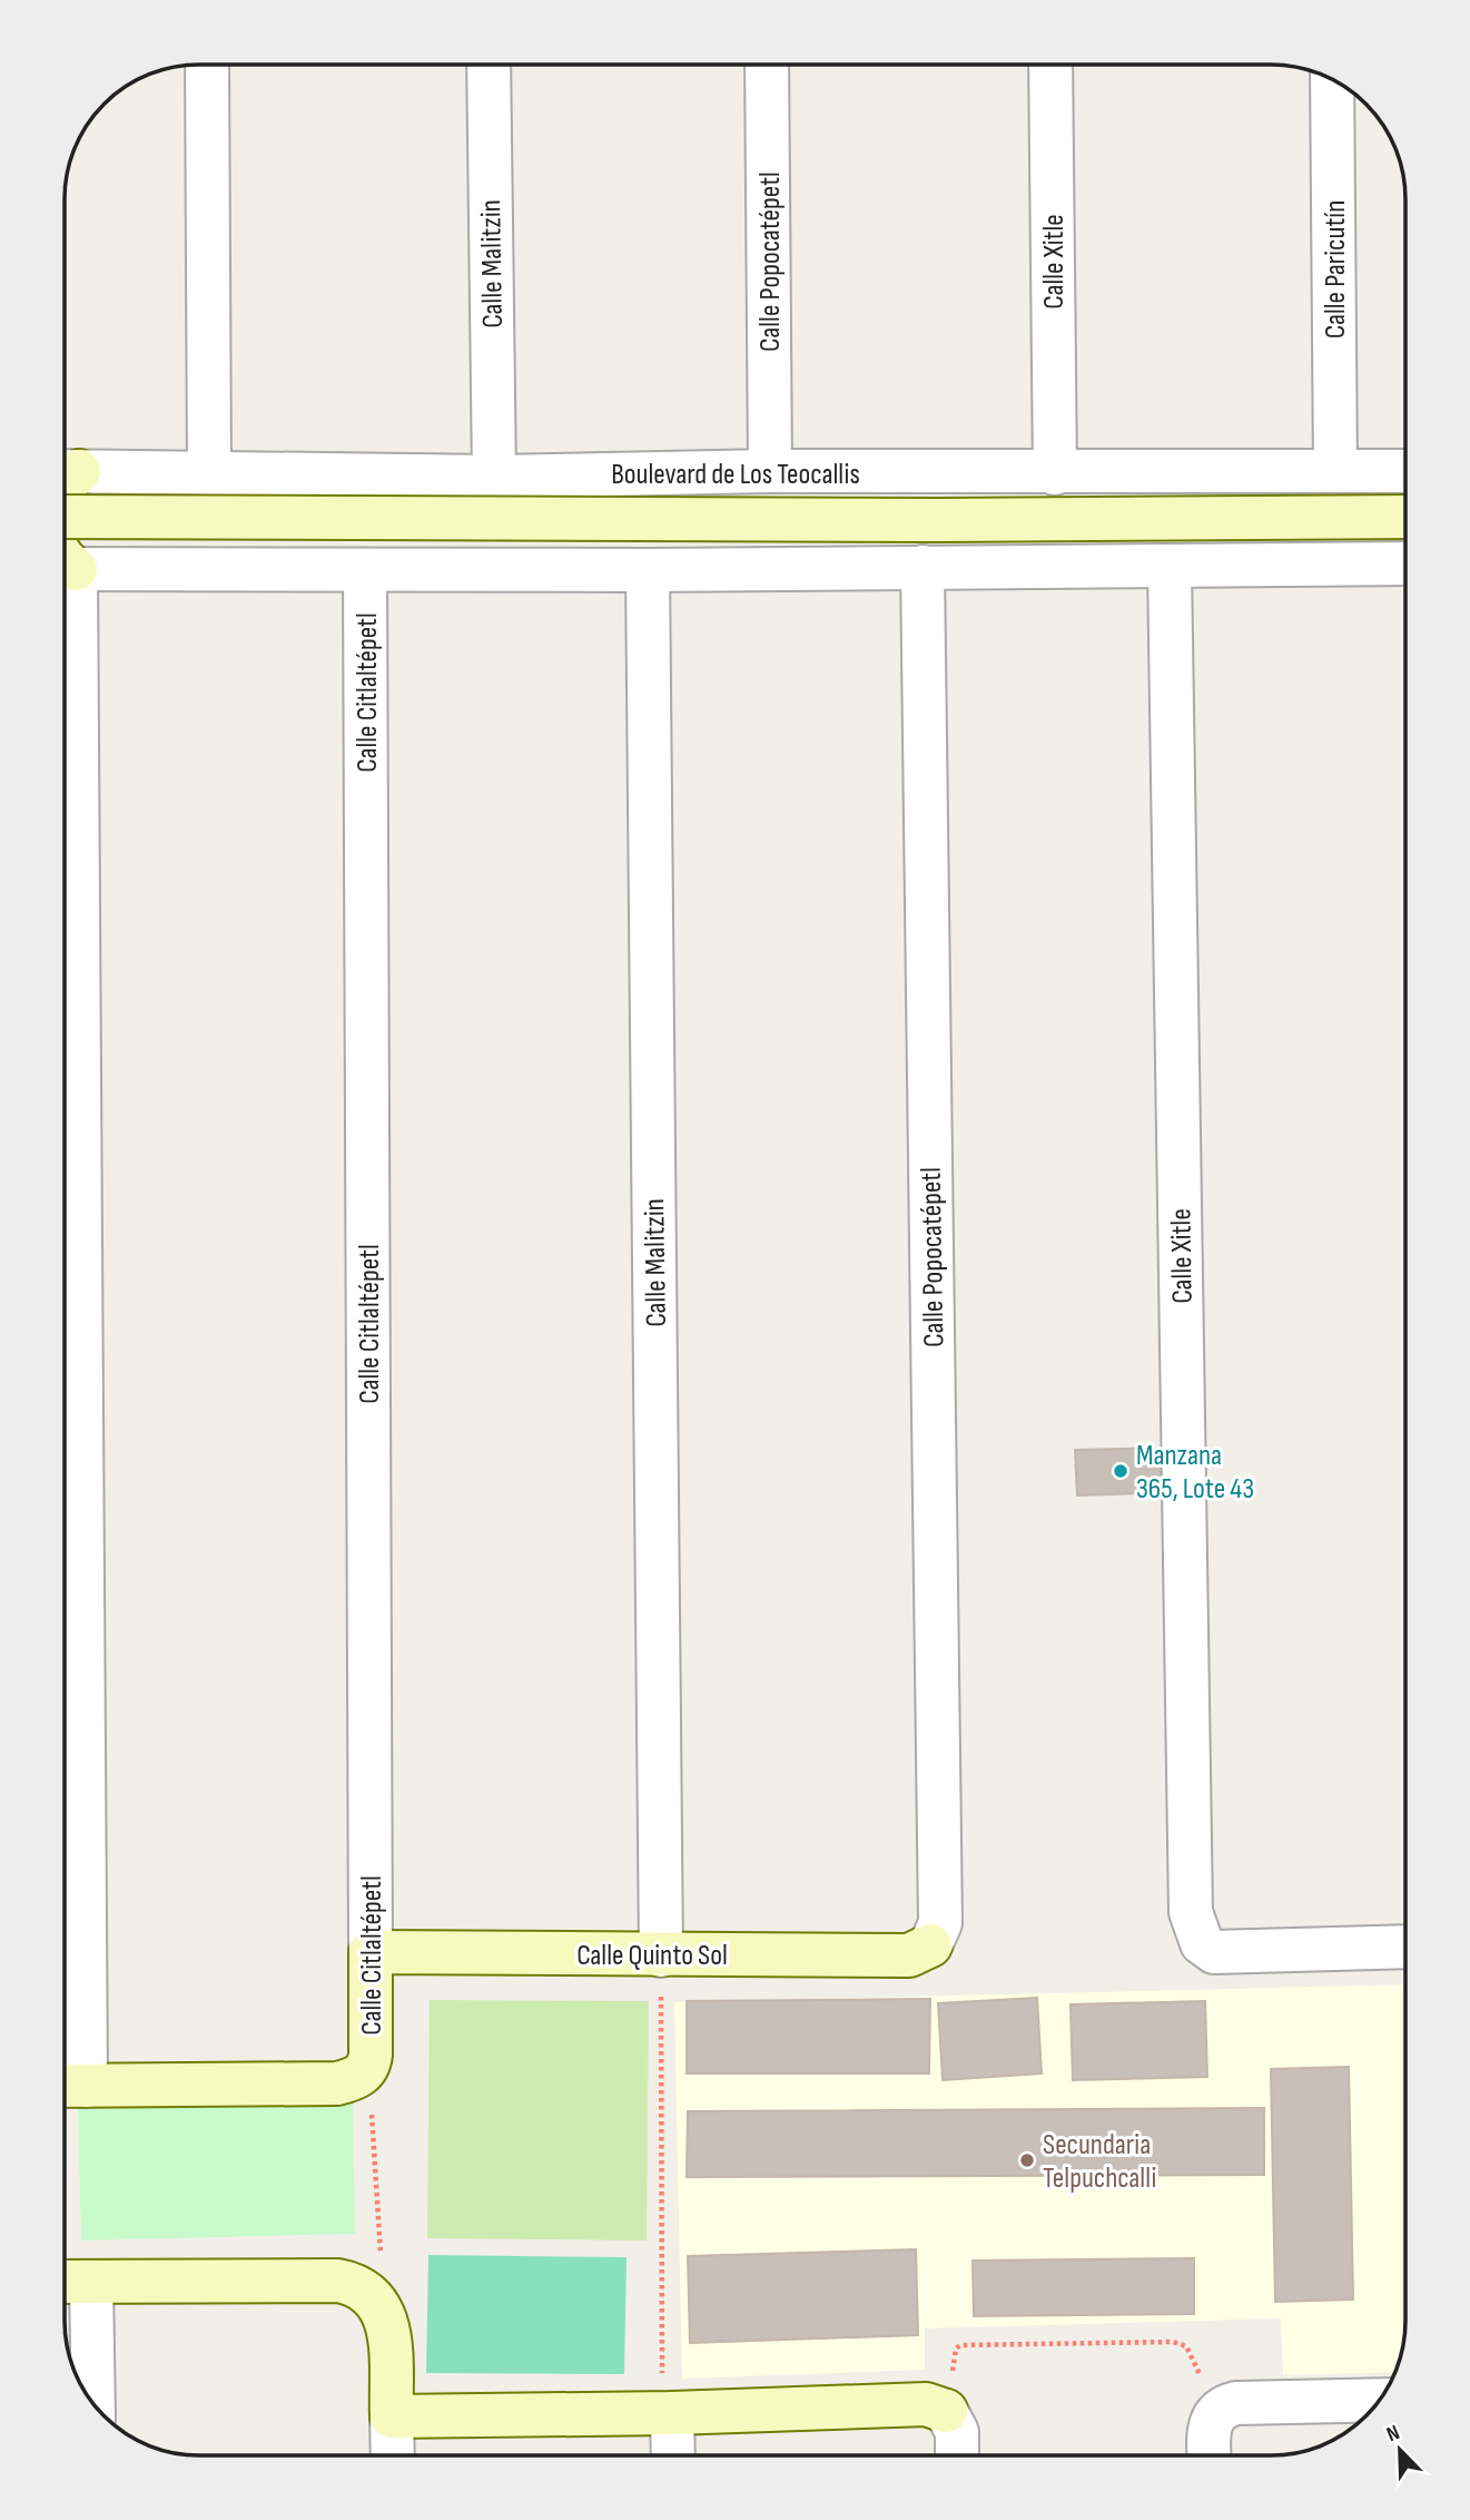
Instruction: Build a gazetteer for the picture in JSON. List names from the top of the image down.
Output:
{
  "streets": {
    "street": [
      "Calle Popocatépetl",
      "Calle Xitle",
      "Calle Malitzin",
      "Calle Paricutín",
      "Boulevard de Los Teocallis",
      "Calle Citlaltépetl",
      "Calle Quinto Sol"
    ]
  },
  "crossings": [
    ["Calle Popocatépetl", "Boulevard de Los Teocallis"],
    ["Calle Popocatépetl", "Calle Quinto Sol"],
    ["Calle Xitle", "Boulevard de Los Teocallis"],
    ["Calle Malitzin", "Boulevard de Los Teocallis"],
    ["Calle Malitzin", "Calle Quinto Sol"],
    ["Calle Paricutín", "Boulevard de Los Teocallis"],
    ["Calle Citlaltépetl", "Calle Quinto Sol"]
  ],
  "places": ["Manzana 365, Lote 43", "Secundaria Telpuchcalli"],
  "north": "top left"
}
